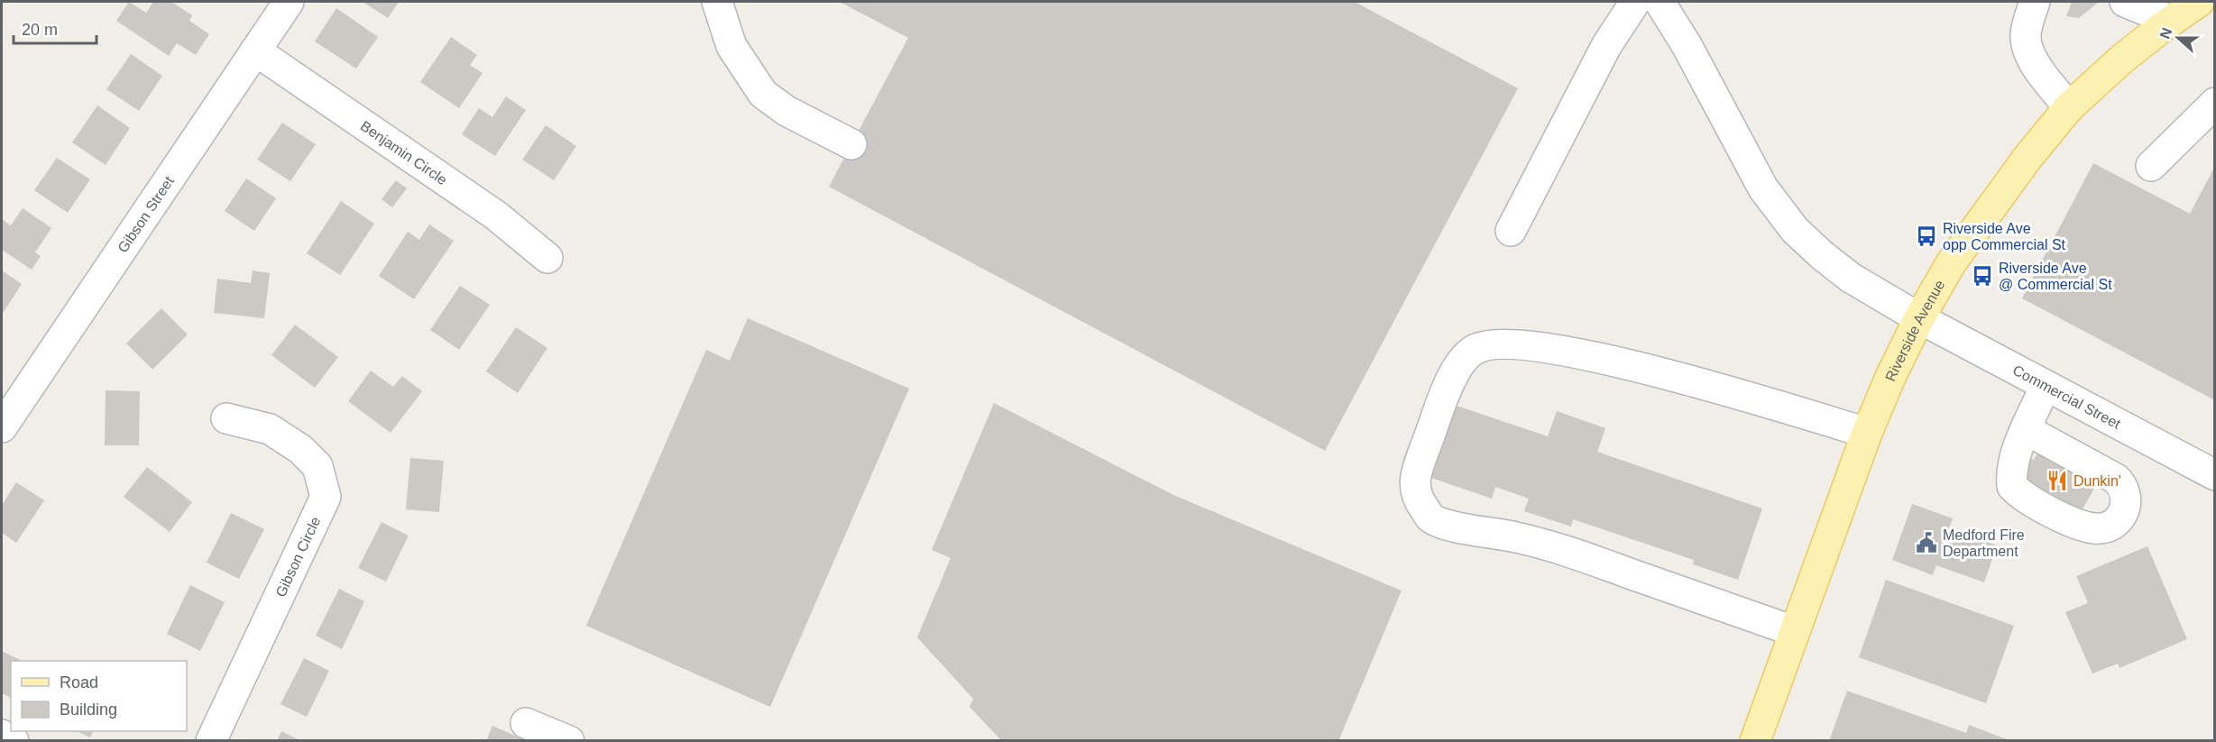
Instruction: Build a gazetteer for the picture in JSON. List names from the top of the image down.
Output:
{
  "streets": {
    "main road": ["Riverside Avenue"],
    "street": [
      "Benjamin Circle",
      "Gibson Street",
      "Commercial Street",
      "Gibson Circle"
    ]
  },
  "crossings": [
    ["Benjamin Circle", "Gibson Street"],
    ["Riverside Avenue", "Commercial Street"]
  ],
  "places": {
    "bus stop": ["Riverside Ave opp Commercial St", "Riverside Ave @ Commercial St"],
    "restaurant": ["Dunkin'"],
    "public building": ["Medford Fire Department"]
  },
  "legend": ["Road", "Building"],
  "scale_bar": "20 m",
  "north": "left"
}
